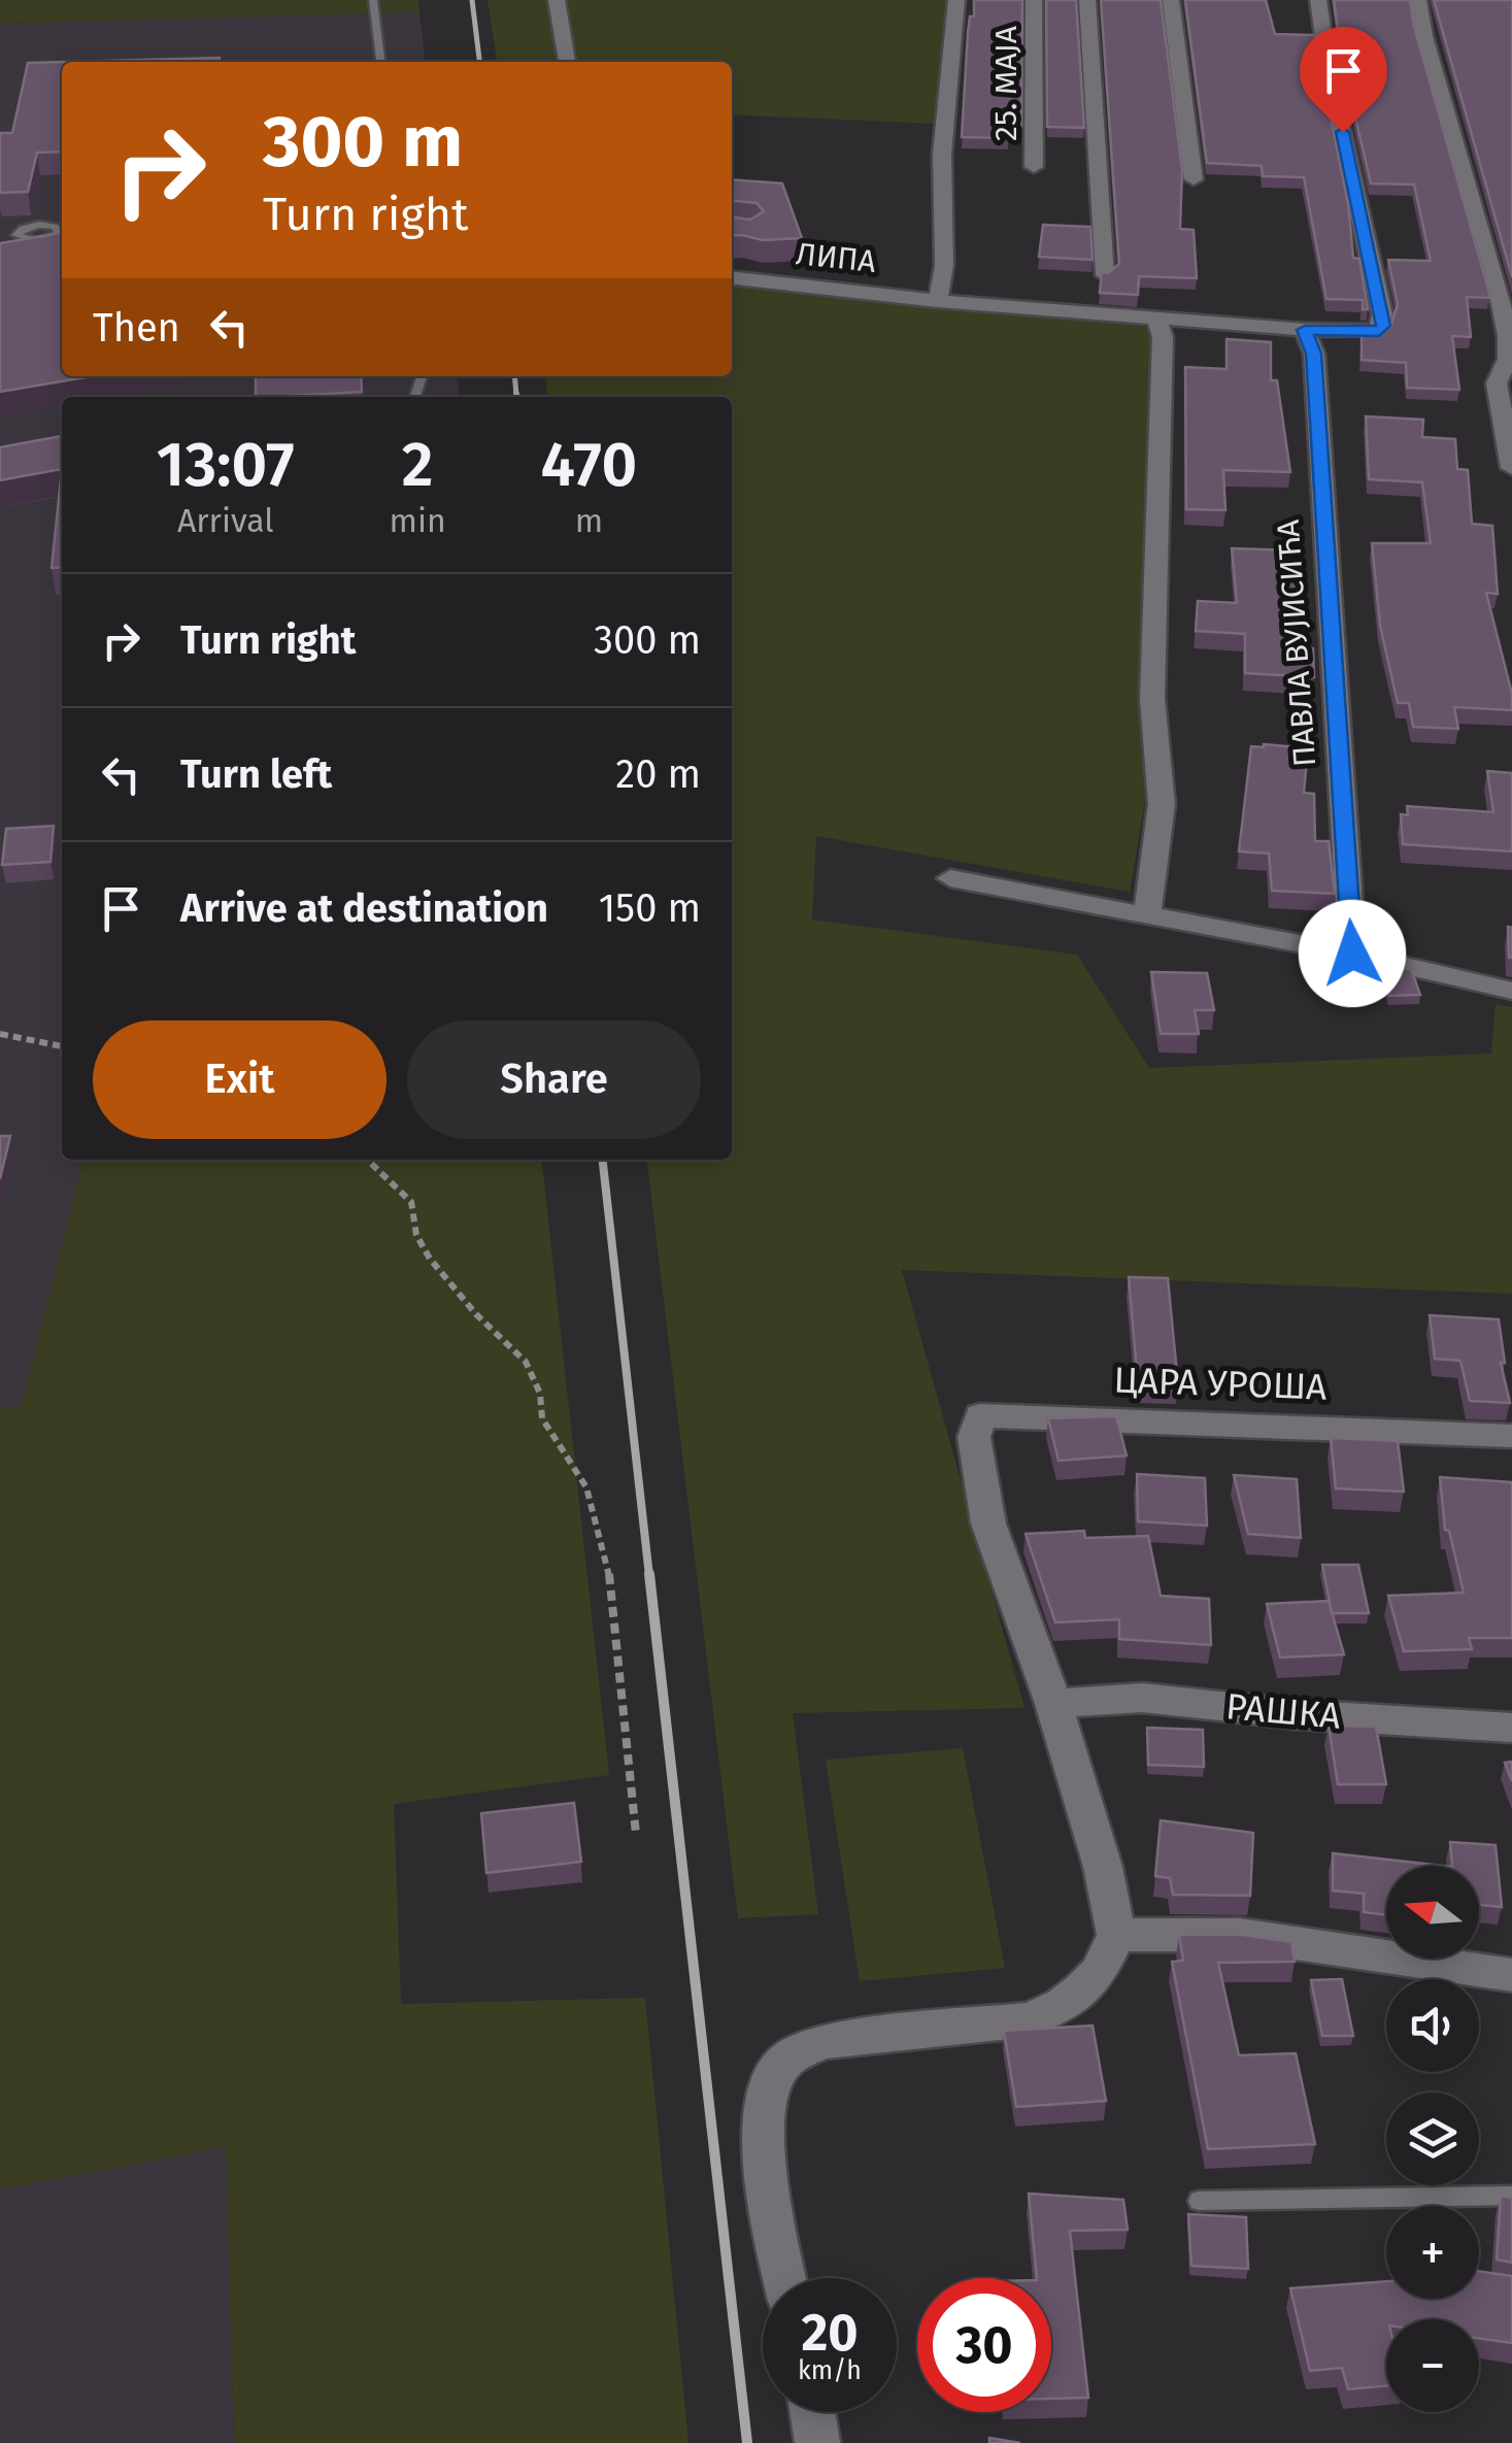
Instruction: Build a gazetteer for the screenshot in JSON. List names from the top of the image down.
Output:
{
  "streets": {
    "street": [
      "25. МАЈА",
      "ЛИПА",
      "ПАВЛА ВУЈИСИЋА",
      "ЦАРА УРОША",
      "РАШКА"
    ]
  },
  "crossings": [
    ["ЛИПА", "ПАВЛА ВУЈИСИЋА"],
    ["ЦАРА УРОША", "РАШКА"]
  ],
  "north": "left",
  "page": {
    "turn": ["300 m", "Turn right"],
    "then": "Then",
    "eta": [
      "13:07",
      "Arrival",
      "2",
      "min",
      "470",
      "m"
    ],
    "list": [
      {
        "name": "Turn right",
        "value": "300 m"
      },
      {
        "name": "Turn left",
        "value": "20 m"
      },
      {
        "name": "Arrive at destination",
        "value": "150 m"
      }
    ],
    "buttons": ["Exit", "Share"],
    "map_buttons": ["+", "−"],
    "speed": "20 km/h",
    "limit": "30"
  }
}
